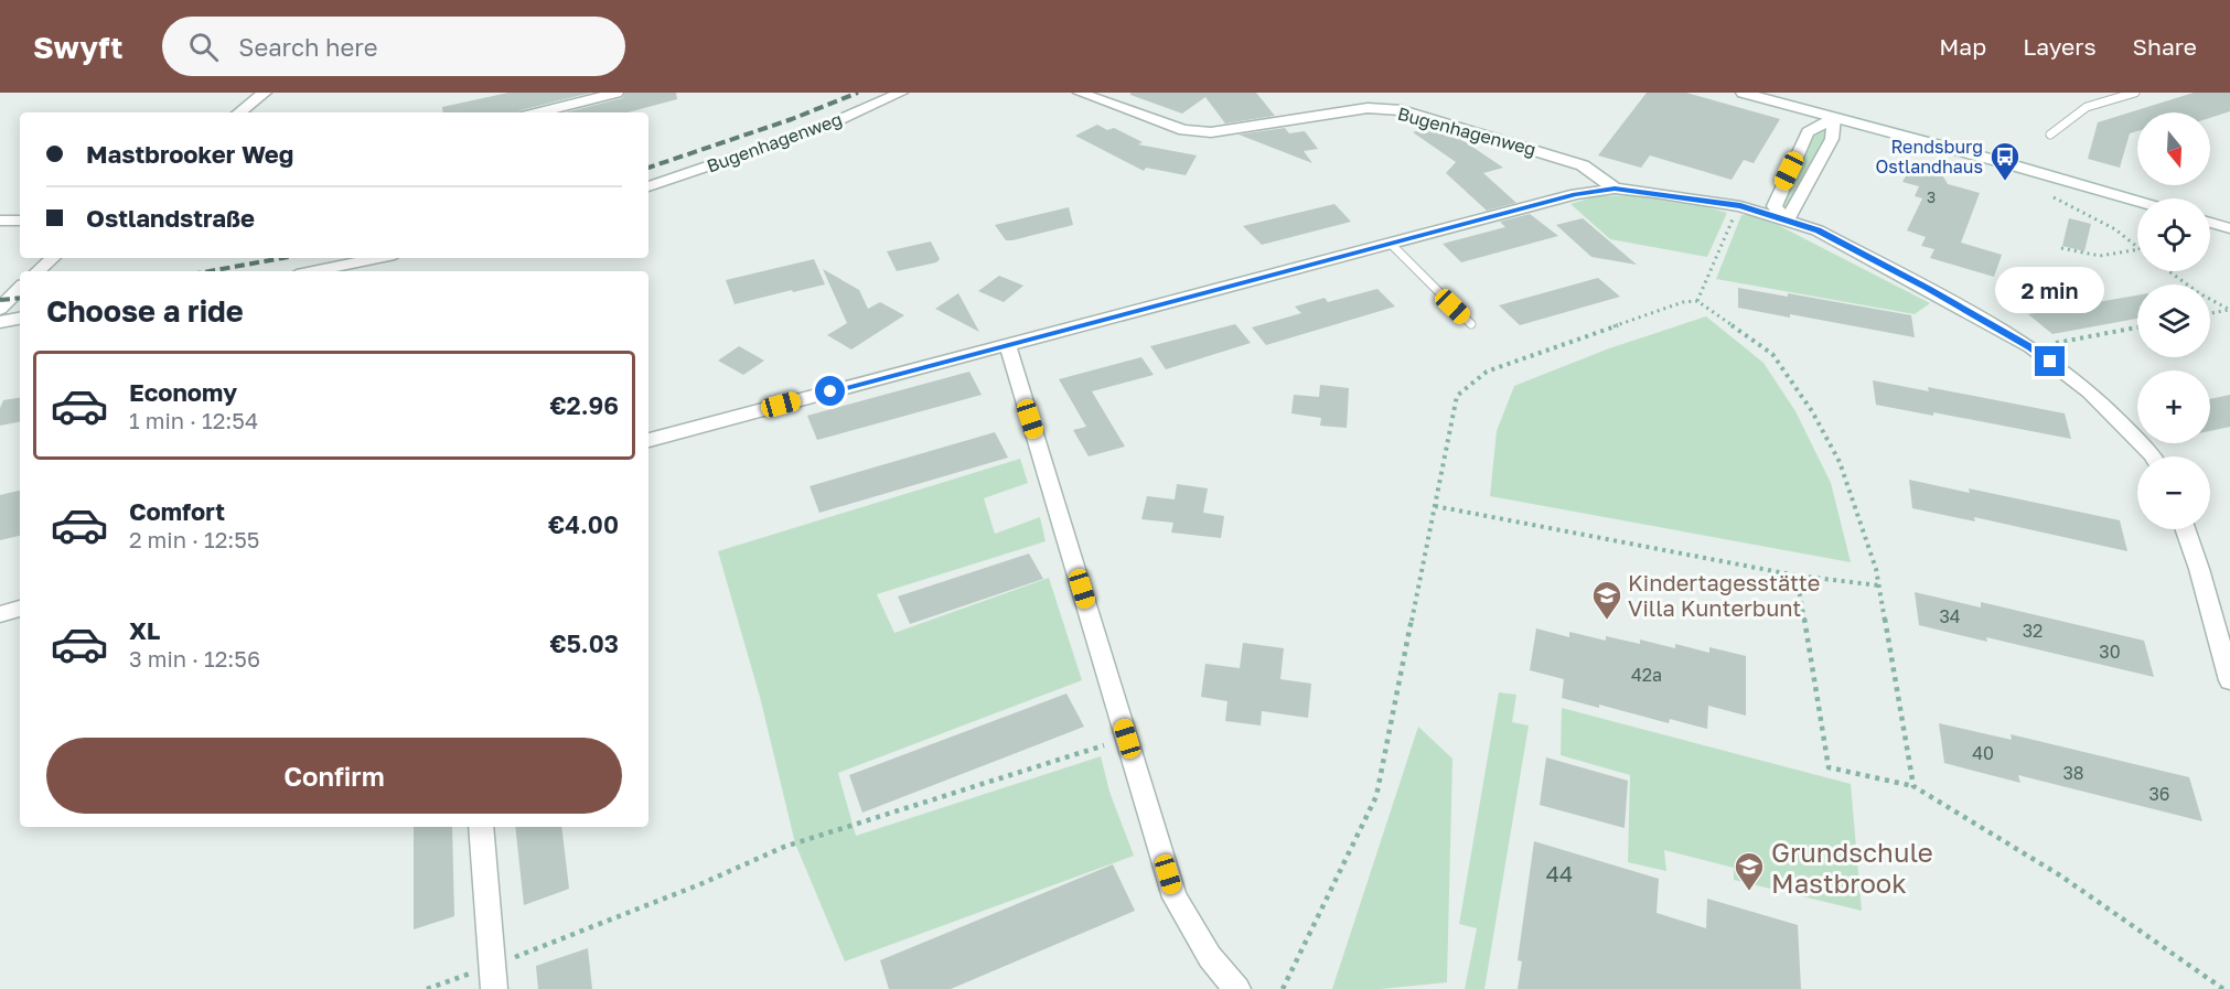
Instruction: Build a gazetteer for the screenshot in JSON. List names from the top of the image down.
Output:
{
  "streets": {
    "street": ["Bugenhagenweg"]
  },
  "places": {
    "bus stop": ["Rendsburg Ostlandhaus"],
    "school or university": ["Kindertagesstätte Villa Kunterbunt", "Grundschule Mastbrook"]
  },
  "house_numbers": [
    "3",
    "34",
    "32",
    "30",
    "42a",
    "40",
    "38",
    "36",
    "44"
  ],
  "north": "bottom",
  "page": {
    "header": "Swyft",
    "search": "Search here",
    "nav": ["Map", "Layers", "Share"],
    "map_buttons": ["+", "−"],
    "banner": ["Mastbrooker Weg", "Ostlandstraße"],
    "bubble": "2 min",
    "heading": "Choose a ride",
    "list": [
      {
        "name": "Economy",
        "note": "1 min · 12:54",
        "value": "€2.96"
      },
      {
        "name": "Comfort",
        "note": "2 min · 12:55",
        "value": "€4.00"
      },
      {
        "name": "XL",
        "note": "3 min · 12:56",
        "value": "€5.03"
      }
    ],
    "buttons": "Confirm"
  }
}
